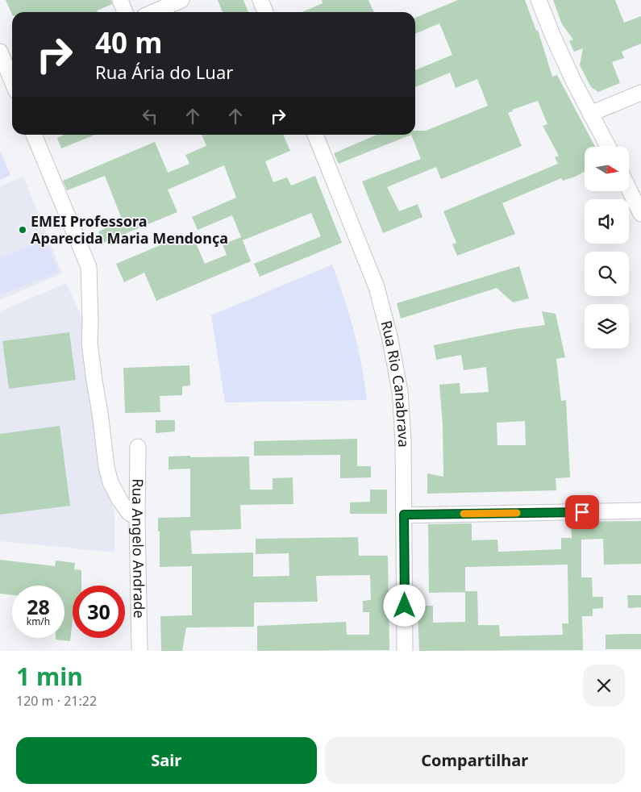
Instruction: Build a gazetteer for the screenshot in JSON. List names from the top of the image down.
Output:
{
  "streets": {
    "street": ["Rua Rio Canabrava", "Rua Angelo Andrade"]
  },
  "places": ["EMEI Professora Aparecida Maria Mendonça"],
  "north": "right",
  "page": {
    "turn": ["40 m", "Rua Ária do Luar"],
    "speed": "28 km/h",
    "limit": "30",
    "heading": ["1 min", "120 m · 21:22"],
    "buttons": ["Sair", "Compartilhar"]
  }
}
